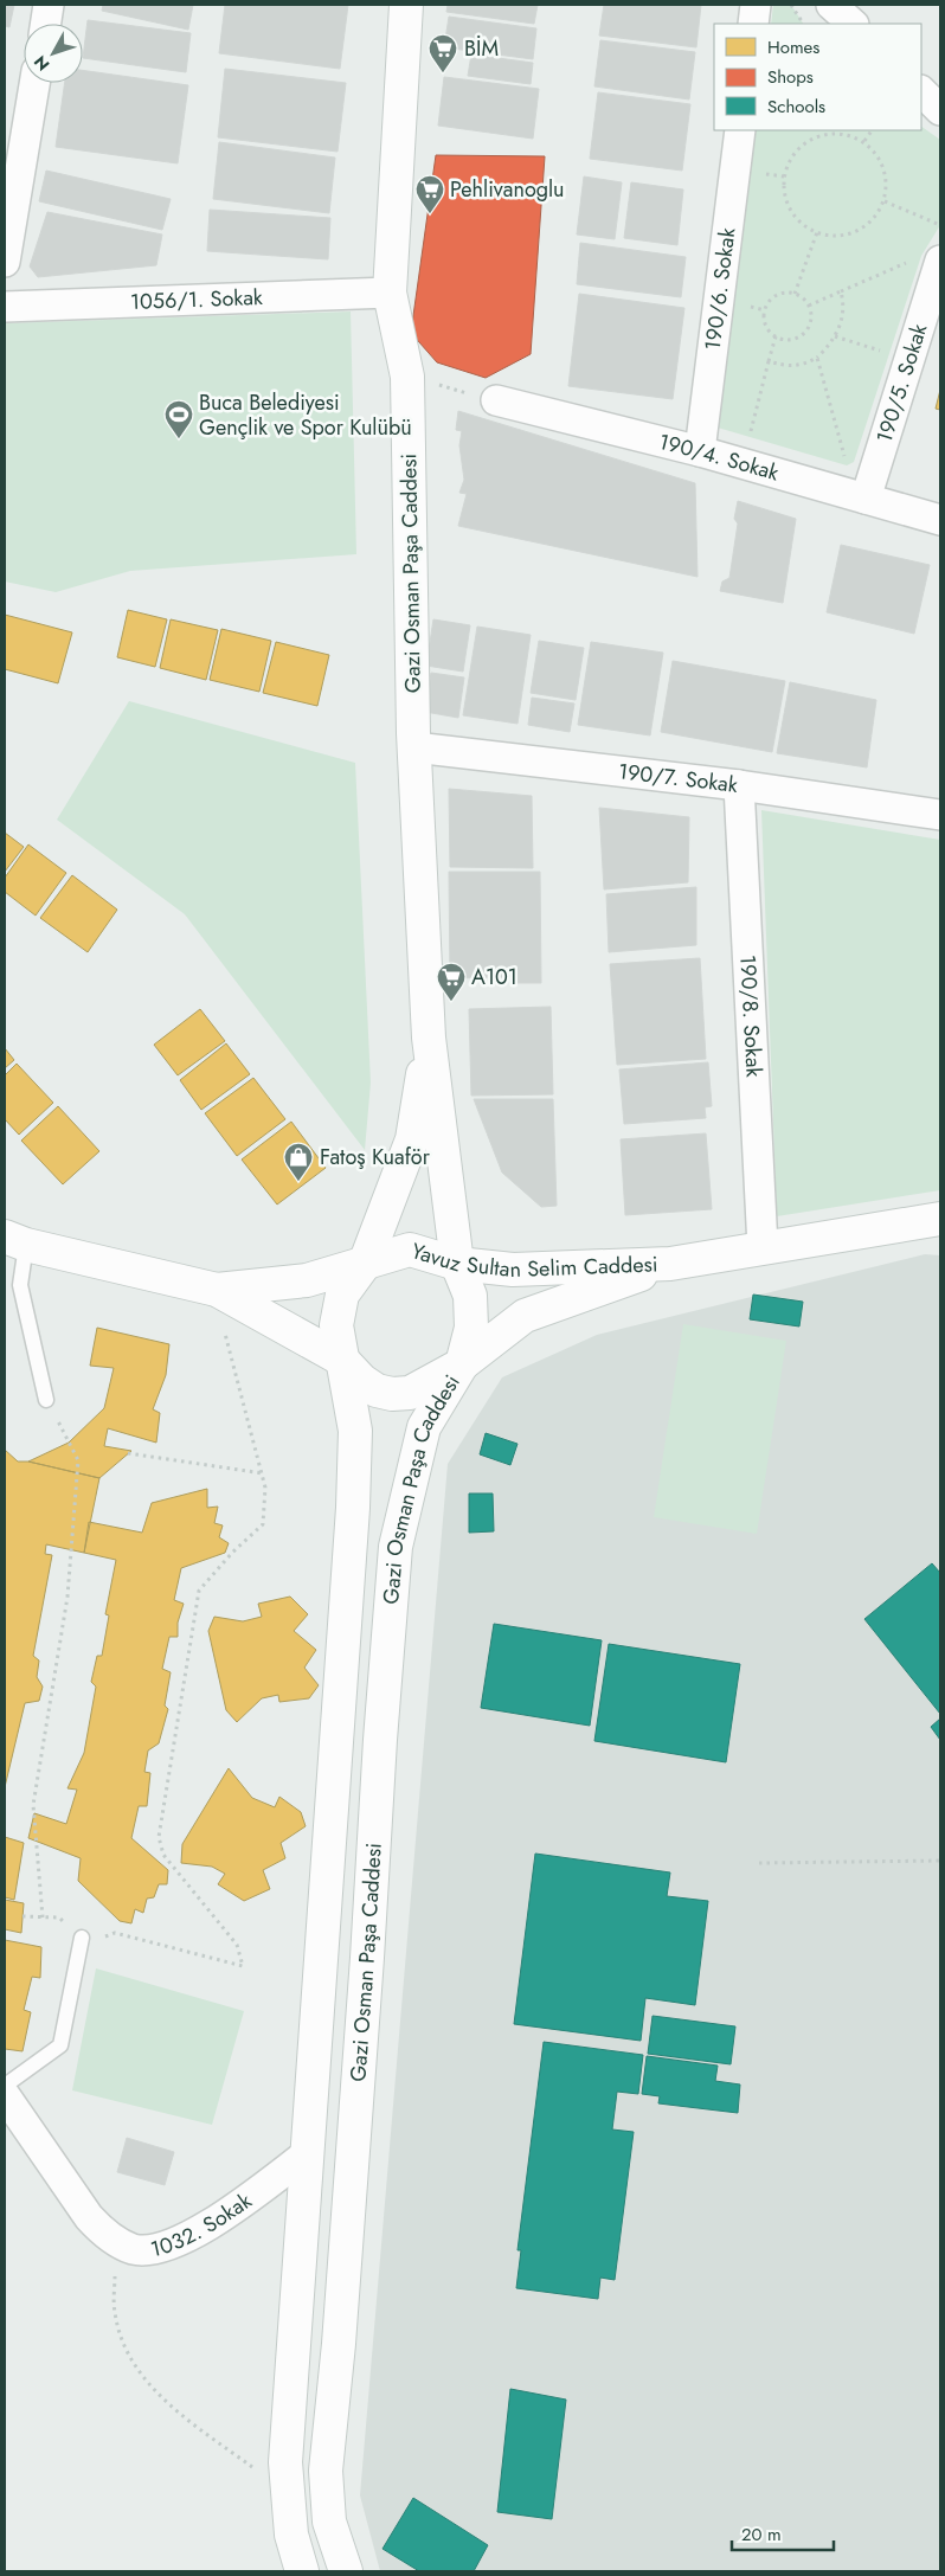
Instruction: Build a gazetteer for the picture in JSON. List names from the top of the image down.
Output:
{
  "streets": {
    "main road": ["Gazi Osman Paşa Caddesi", "Yavuz Sultan Selim Caddesi"],
    "street": [
      "190/6. Sokak",
      "1056/1. Sokak",
      "190/5. Sokak",
      "190/4. Sokak",
      "190/7. Sokak",
      "190/8. Sokak",
      "1032. Sokak"
    ]
  },
  "crossings": [
    ["190/6. Sokak", "190/4. Sokak"],
    ["1056/1. Sokak", "Gazi Osman Paşa Caddesi"],
    ["190/5. Sokak", "190/4. Sokak"],
    ["Gazi Osman Paşa Caddesi", "190/7. Sokak"],
    ["Gazi Osman Paşa Caddesi", "Yavuz Sultan Selim Caddesi"],
    ["190/7. Sokak", "190/8. Sokak"],
    ["190/8. Sokak", "Yavuz Sultan Selim Caddesi"]
  ],
  "places": {
    "supermarket": ["BİM", "Pehlivanoglu", "A101"],
    "sports": ["Buca Belediyesi Gençlik ve Spor Kulübü"],
    "shop": ["Fatoş Kuaför"]
  },
  "legend": ["Homes", "Shops", "Schools"],
  "scale_bar": "20 m",
  "north": "bottom left"
}
